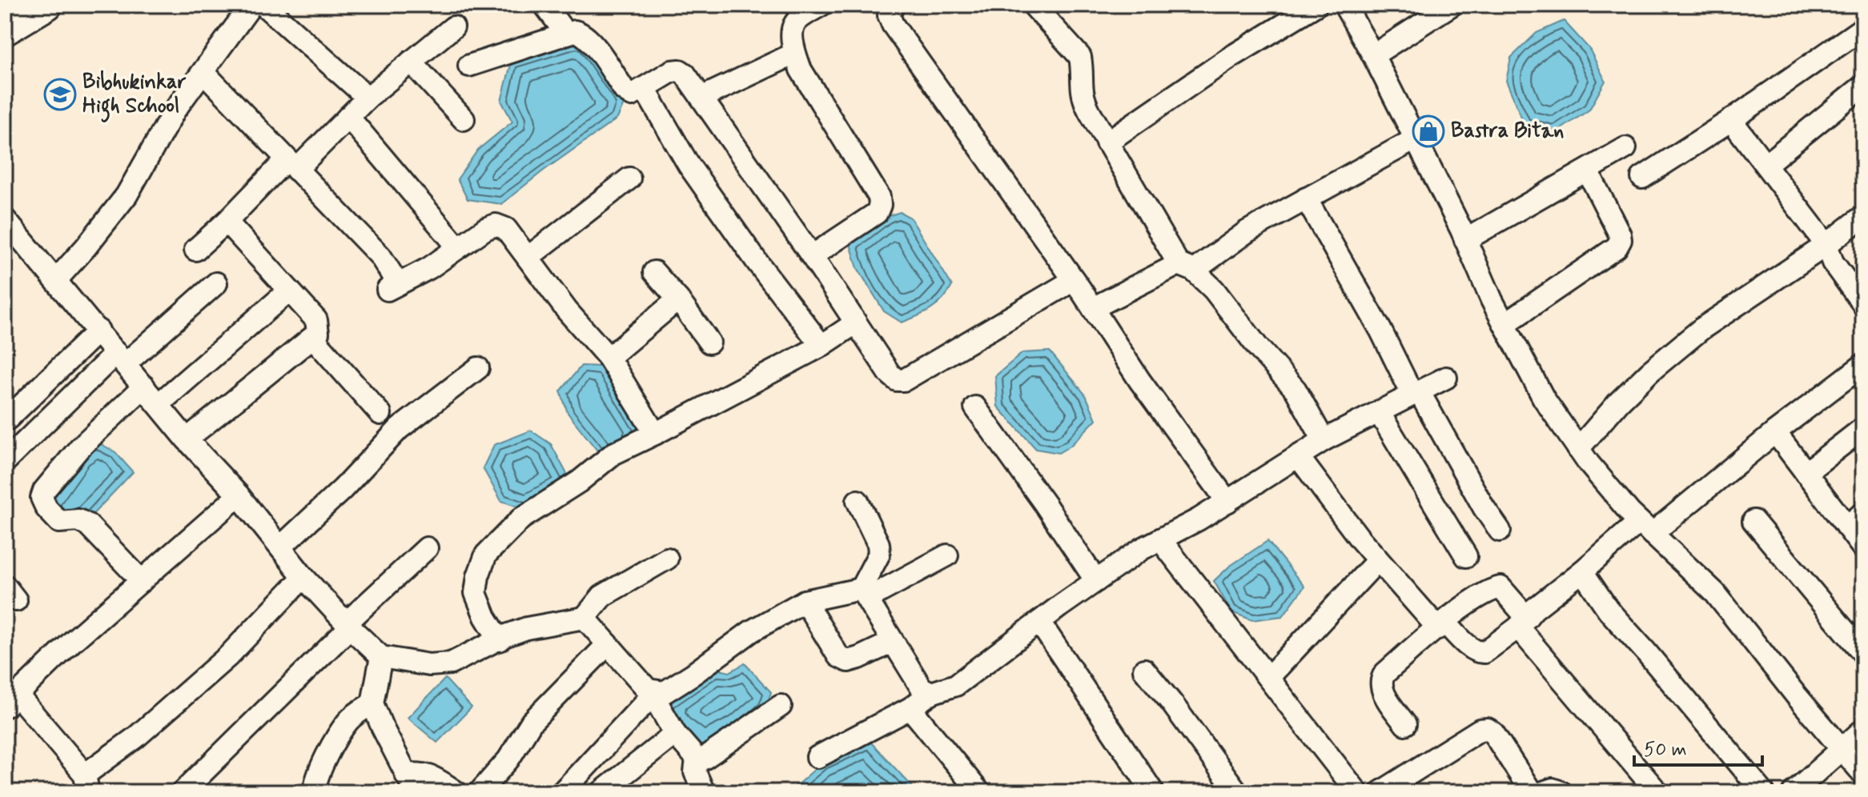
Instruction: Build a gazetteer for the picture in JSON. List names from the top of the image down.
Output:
{
  "places": {
    "school or university": ["Bibhukinkar High School"],
    "shop": ["Bastra Bitan"]
  },
  "scale_bar": "50 m"
}
